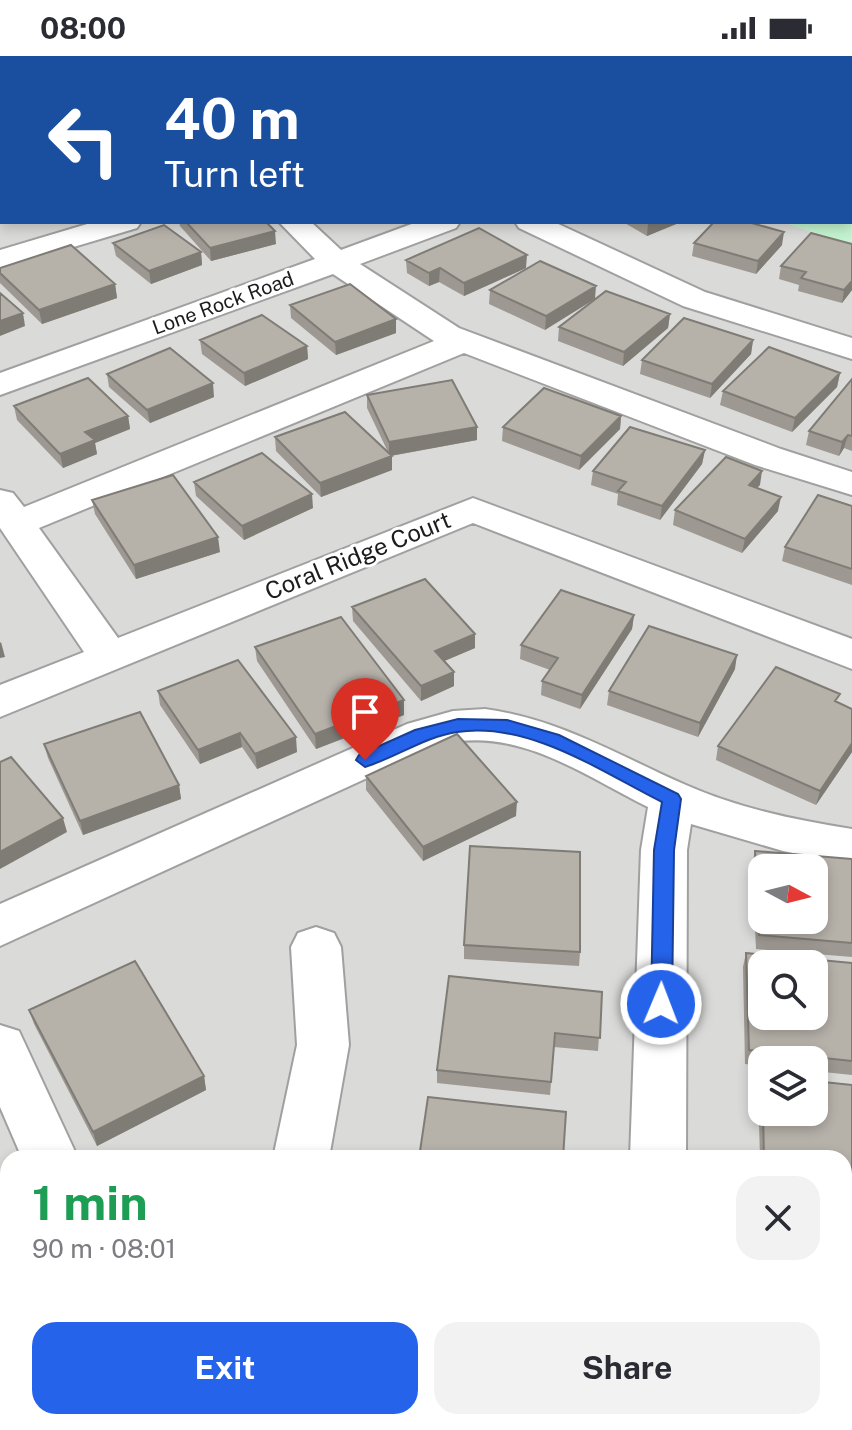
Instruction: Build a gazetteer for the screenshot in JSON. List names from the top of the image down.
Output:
{
  "streets": {
    "street": ["Lone Rock Road", "Coral Ridge Court"]
  },
  "north": "right",
  "page": {
    "status": "08:00",
    "turn": ["40 m", "Turn left"],
    "heading": ["1 min", "90 m · 08:01"],
    "buttons": ["Exit", "Share"]
  }
}
